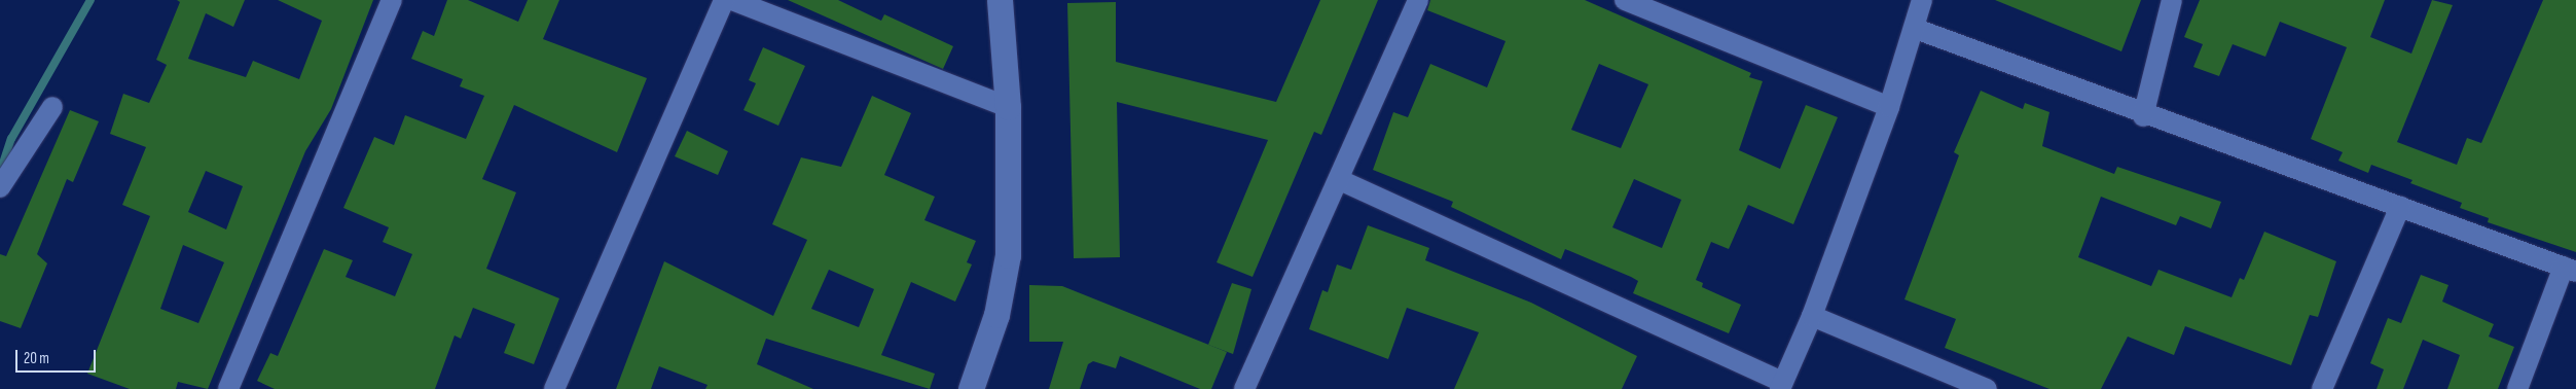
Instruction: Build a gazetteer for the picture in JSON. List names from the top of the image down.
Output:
{
  "scale_bar": "20 m"
}
